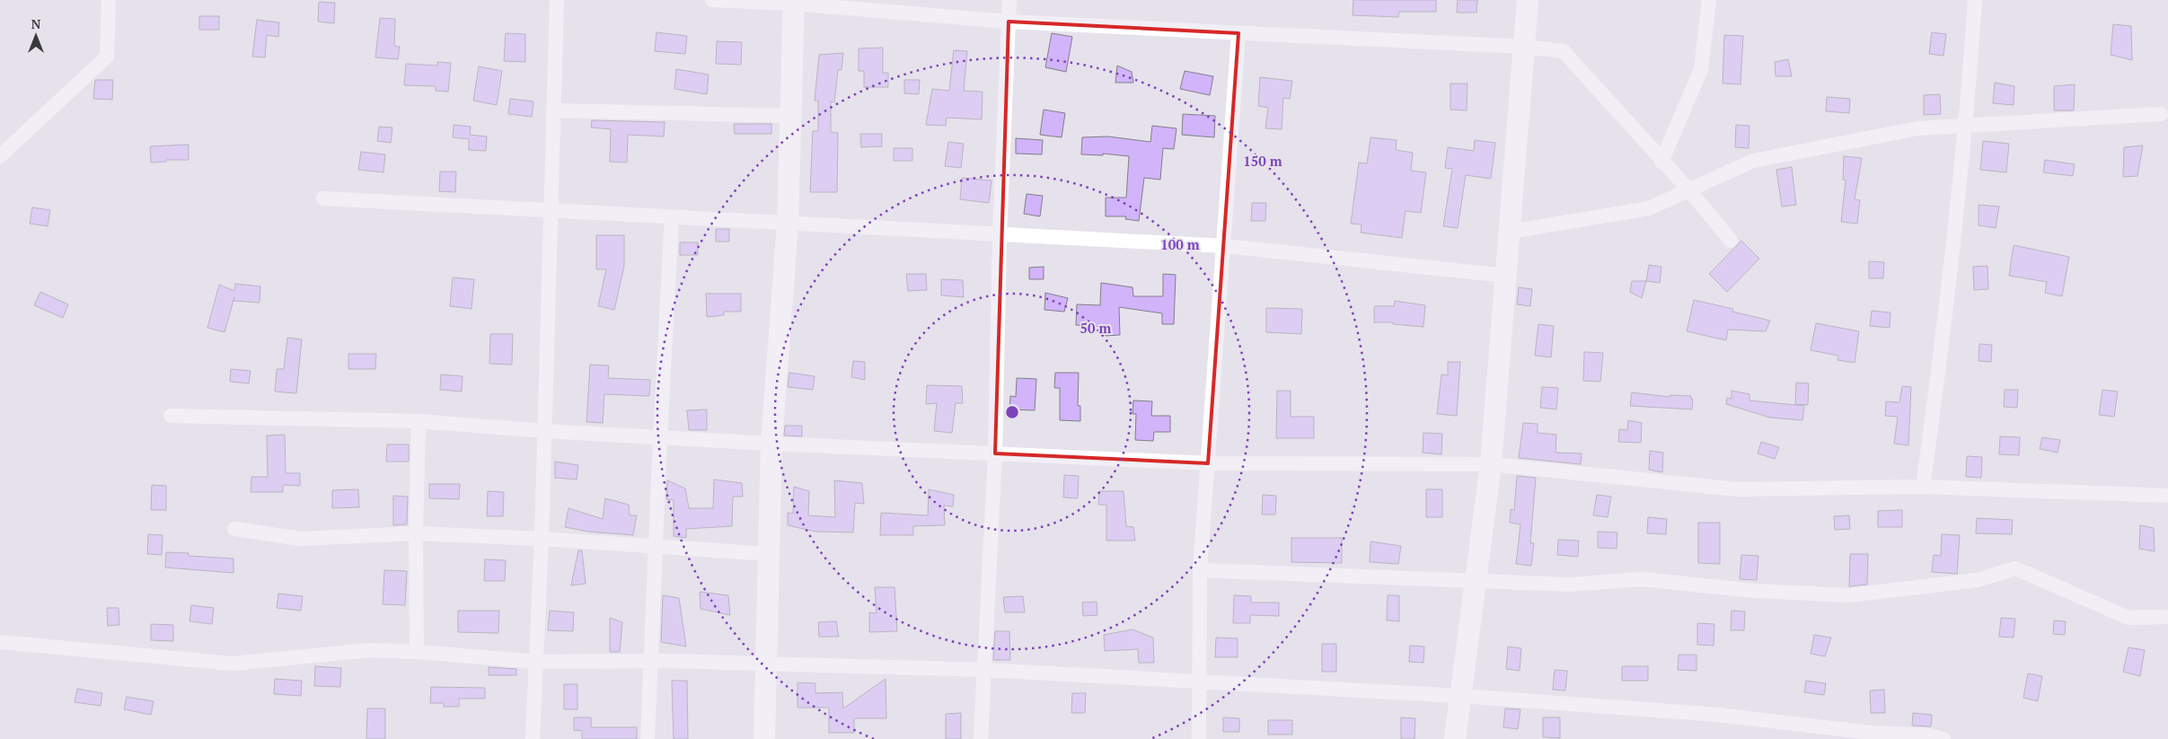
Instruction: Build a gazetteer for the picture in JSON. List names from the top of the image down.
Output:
{
  "north": "top",
  "rings": ["150 m", "100 m", "50 m"]
}
